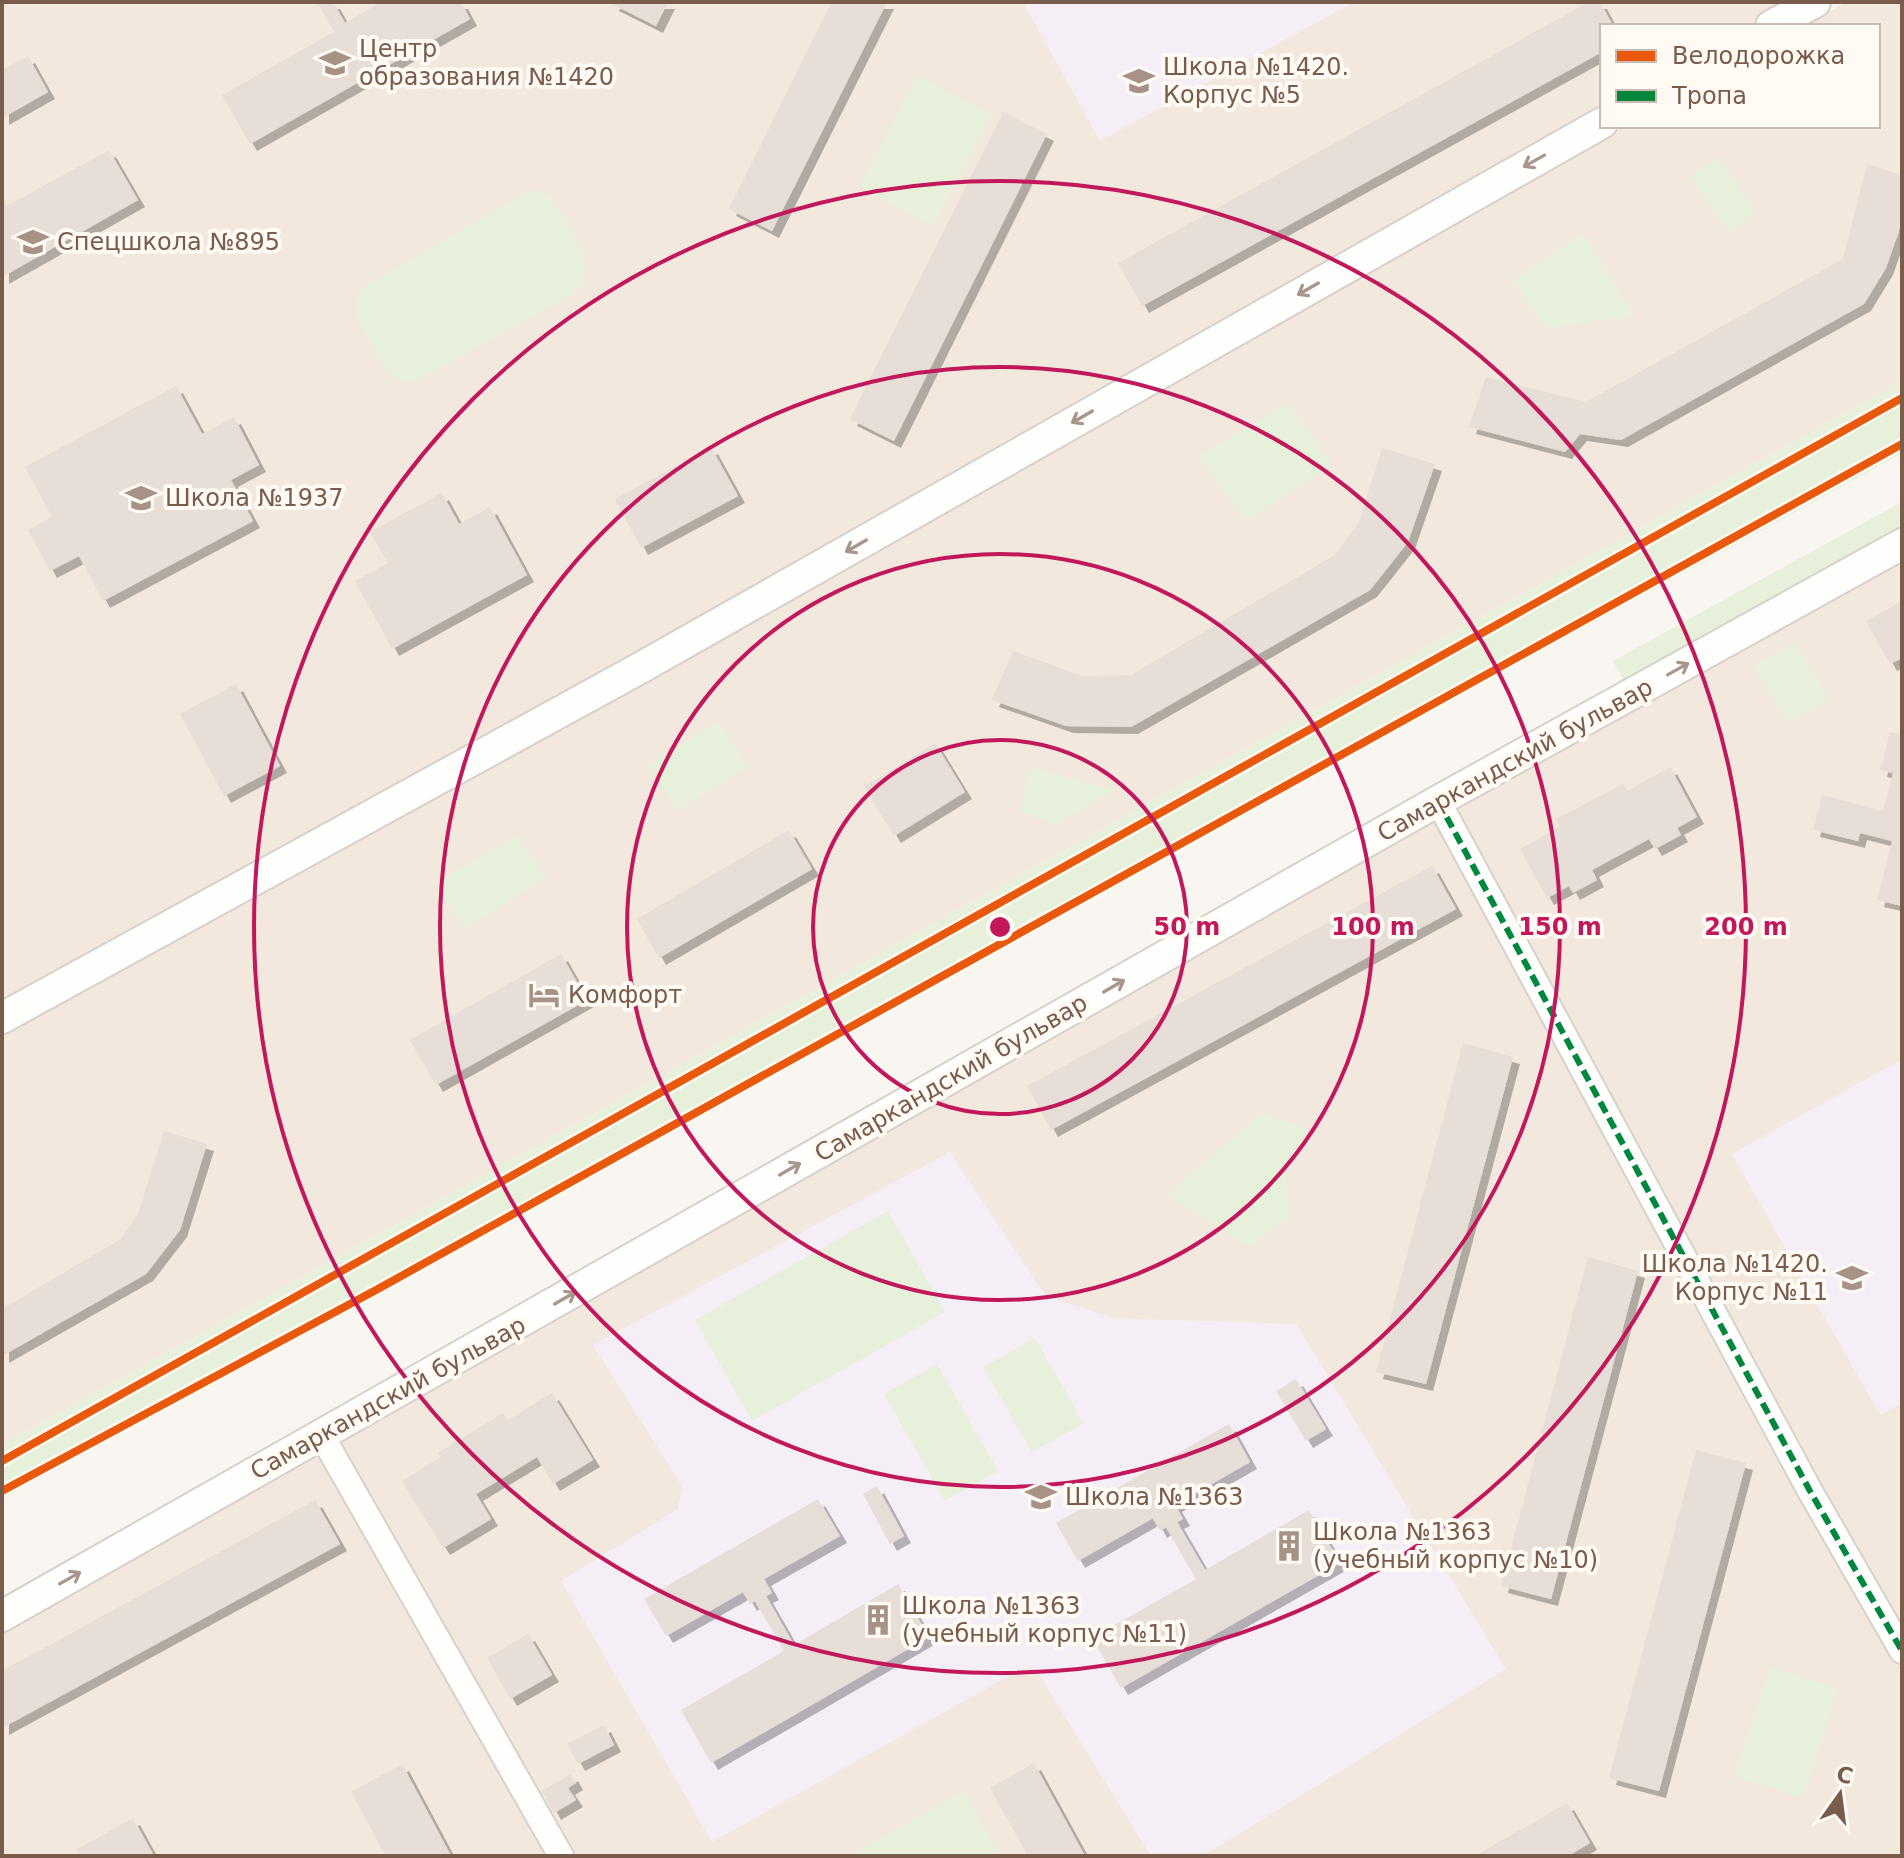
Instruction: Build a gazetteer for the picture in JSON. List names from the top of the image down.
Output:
{
  "streets": {
    "street": ["Самаркандский бульвар"]
  },
  "one_way": ["Самаркандский бульвар"],
  "places": {
    "school or university": [
      "Центр образования №1420",
      "Школа №1420. Корпус №5",
      "Спецшкола №895",
      "Школа №1937",
      "Школа №1420. Корпус №11",
      "Школа №1363"
    ],
    "hotel": ["Комфорт"],
    "building": ["Школа №1363 (учебный корпус №10)", "Школа №1363 (учебный корпус №11)"]
  },
  "legend": ["Велодорожка", "Тропа"],
  "north": "top",
  "rings": [
    "50 m",
    "100 m",
    "150 m",
    "200 m"
  ]
}
